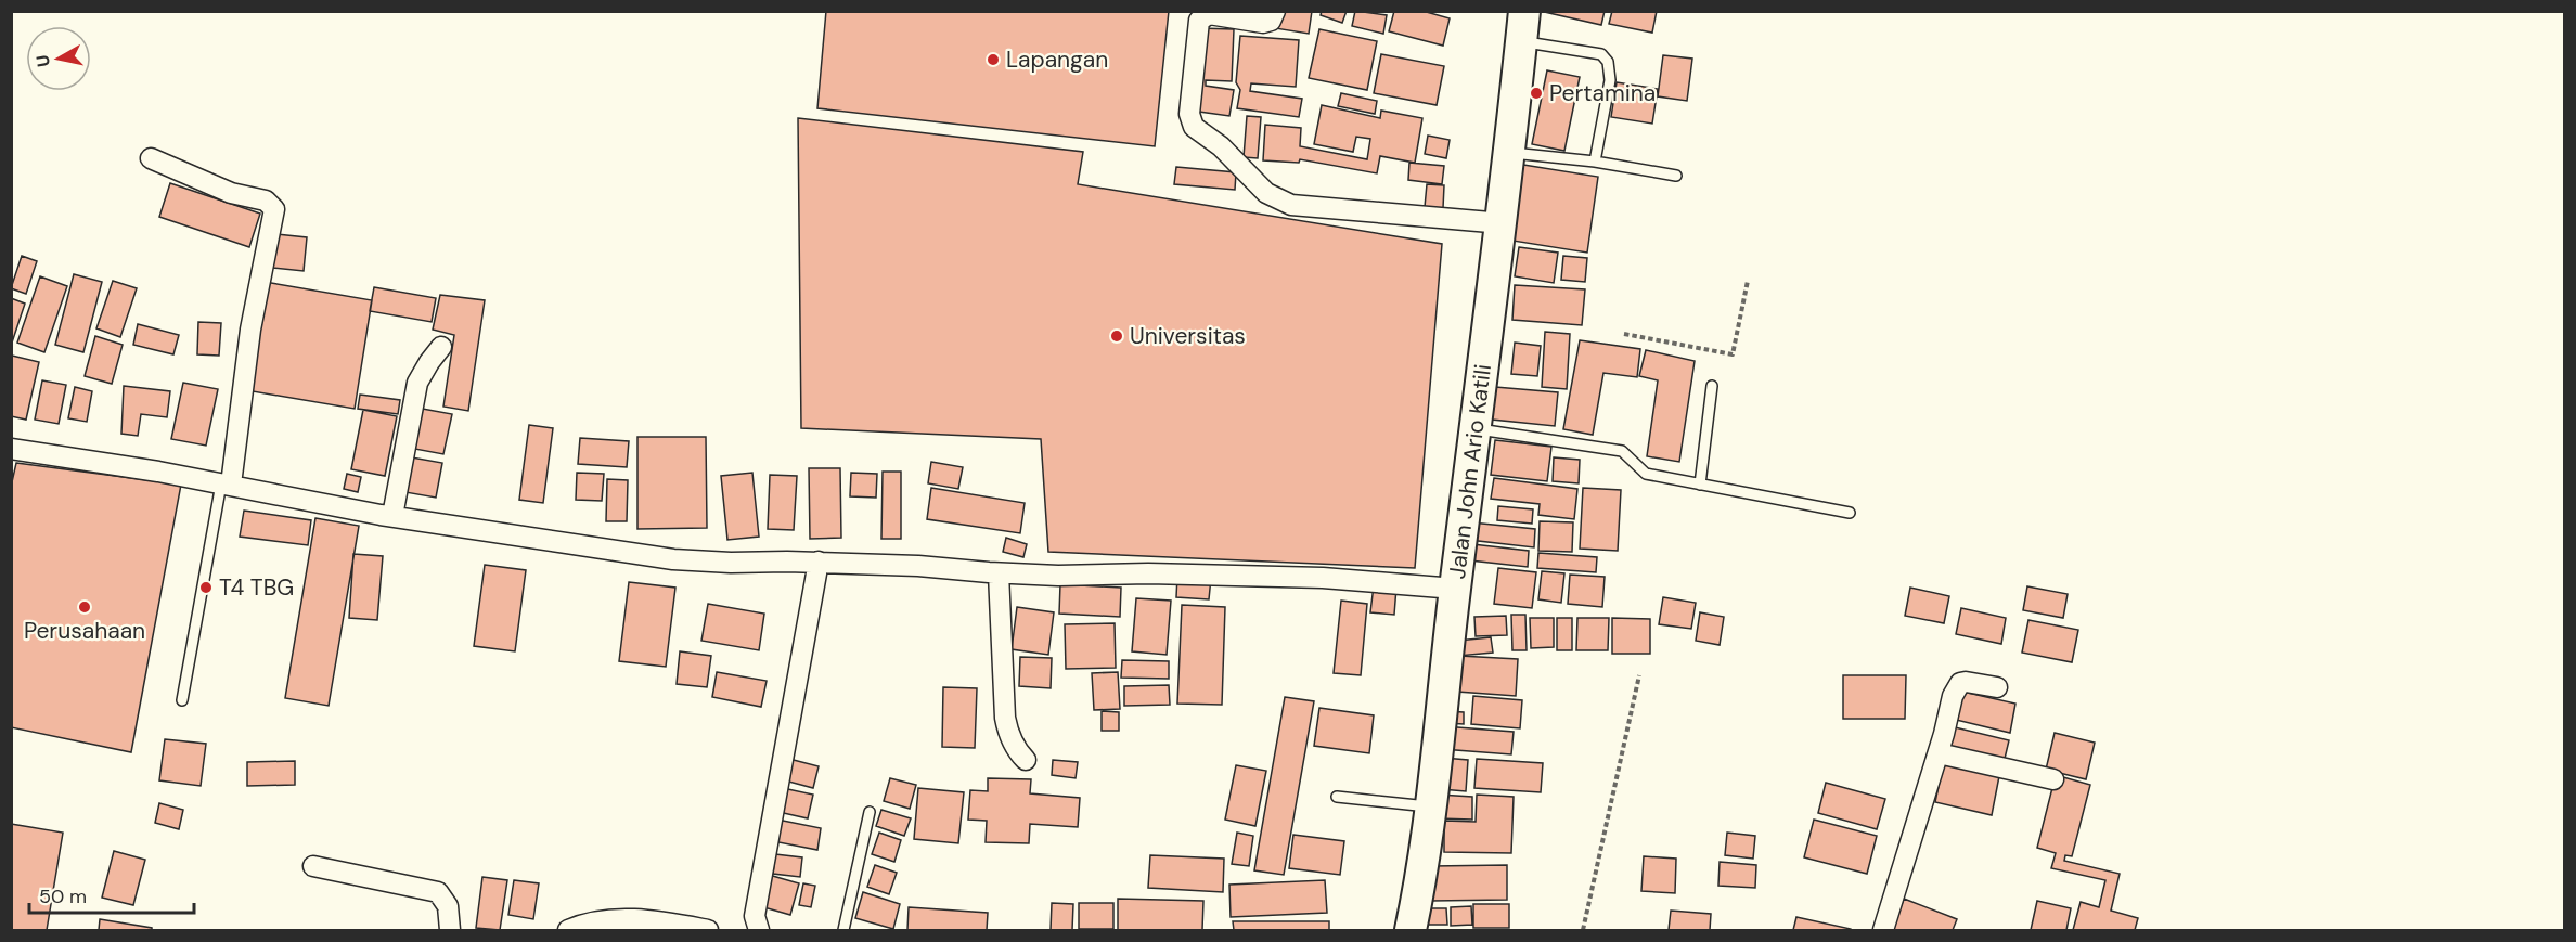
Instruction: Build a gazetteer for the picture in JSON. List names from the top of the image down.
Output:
{
  "streets": {
    "main road": ["Jalan John Ario Katili"]
  },
  "places": [
    "Lapangan",
    "Pertamina",
    "Universitas",
    "T4 TBG",
    "Perusahaan"
  ],
  "scale_bar": "50 m",
  "north": "left"
}
